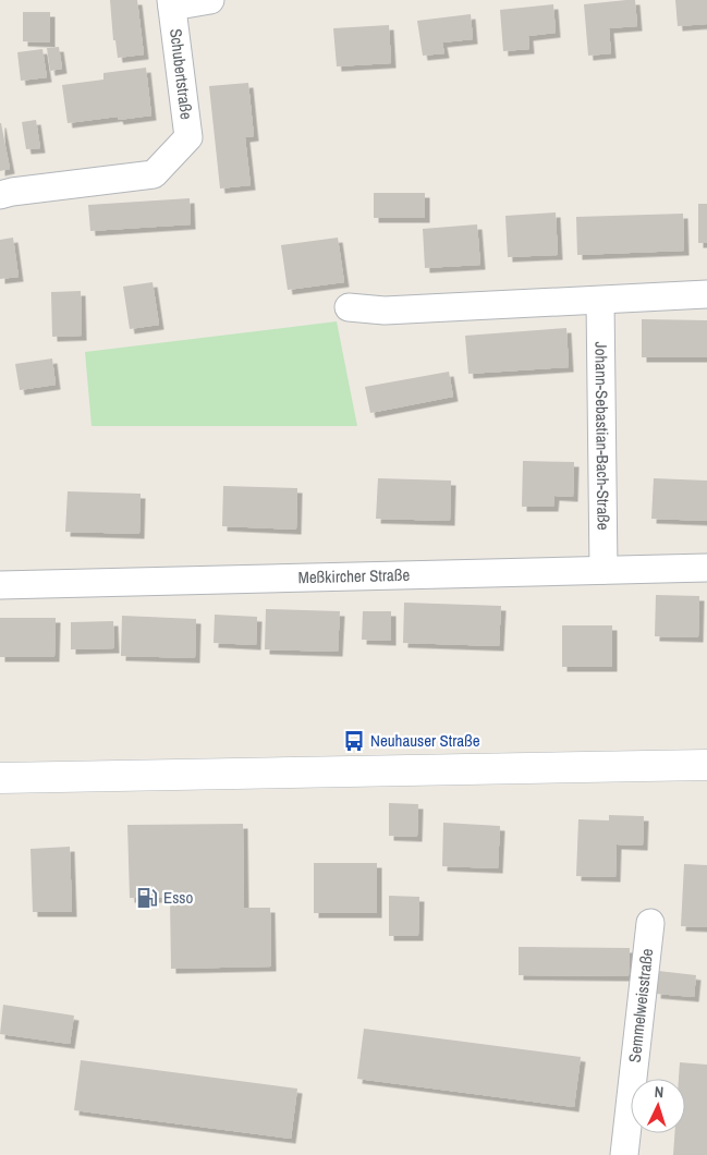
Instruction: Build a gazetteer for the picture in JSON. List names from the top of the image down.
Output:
{
  "streets": {
    "street": [
      "Schubertstraße",
      "Johann-Sebastian-Bach-Straße",
      "Meßkircher Straße",
      "Semmelweisstraße"
    ]
  },
  "crossings": [
    ["Johann-Sebastian-Bach-Straße", "Meßkircher Straße"]
  ],
  "places": {
    "bus stop": ["Neuhauser Straße"],
    "fuel station": ["Esso"]
  },
  "north": "top"
}
